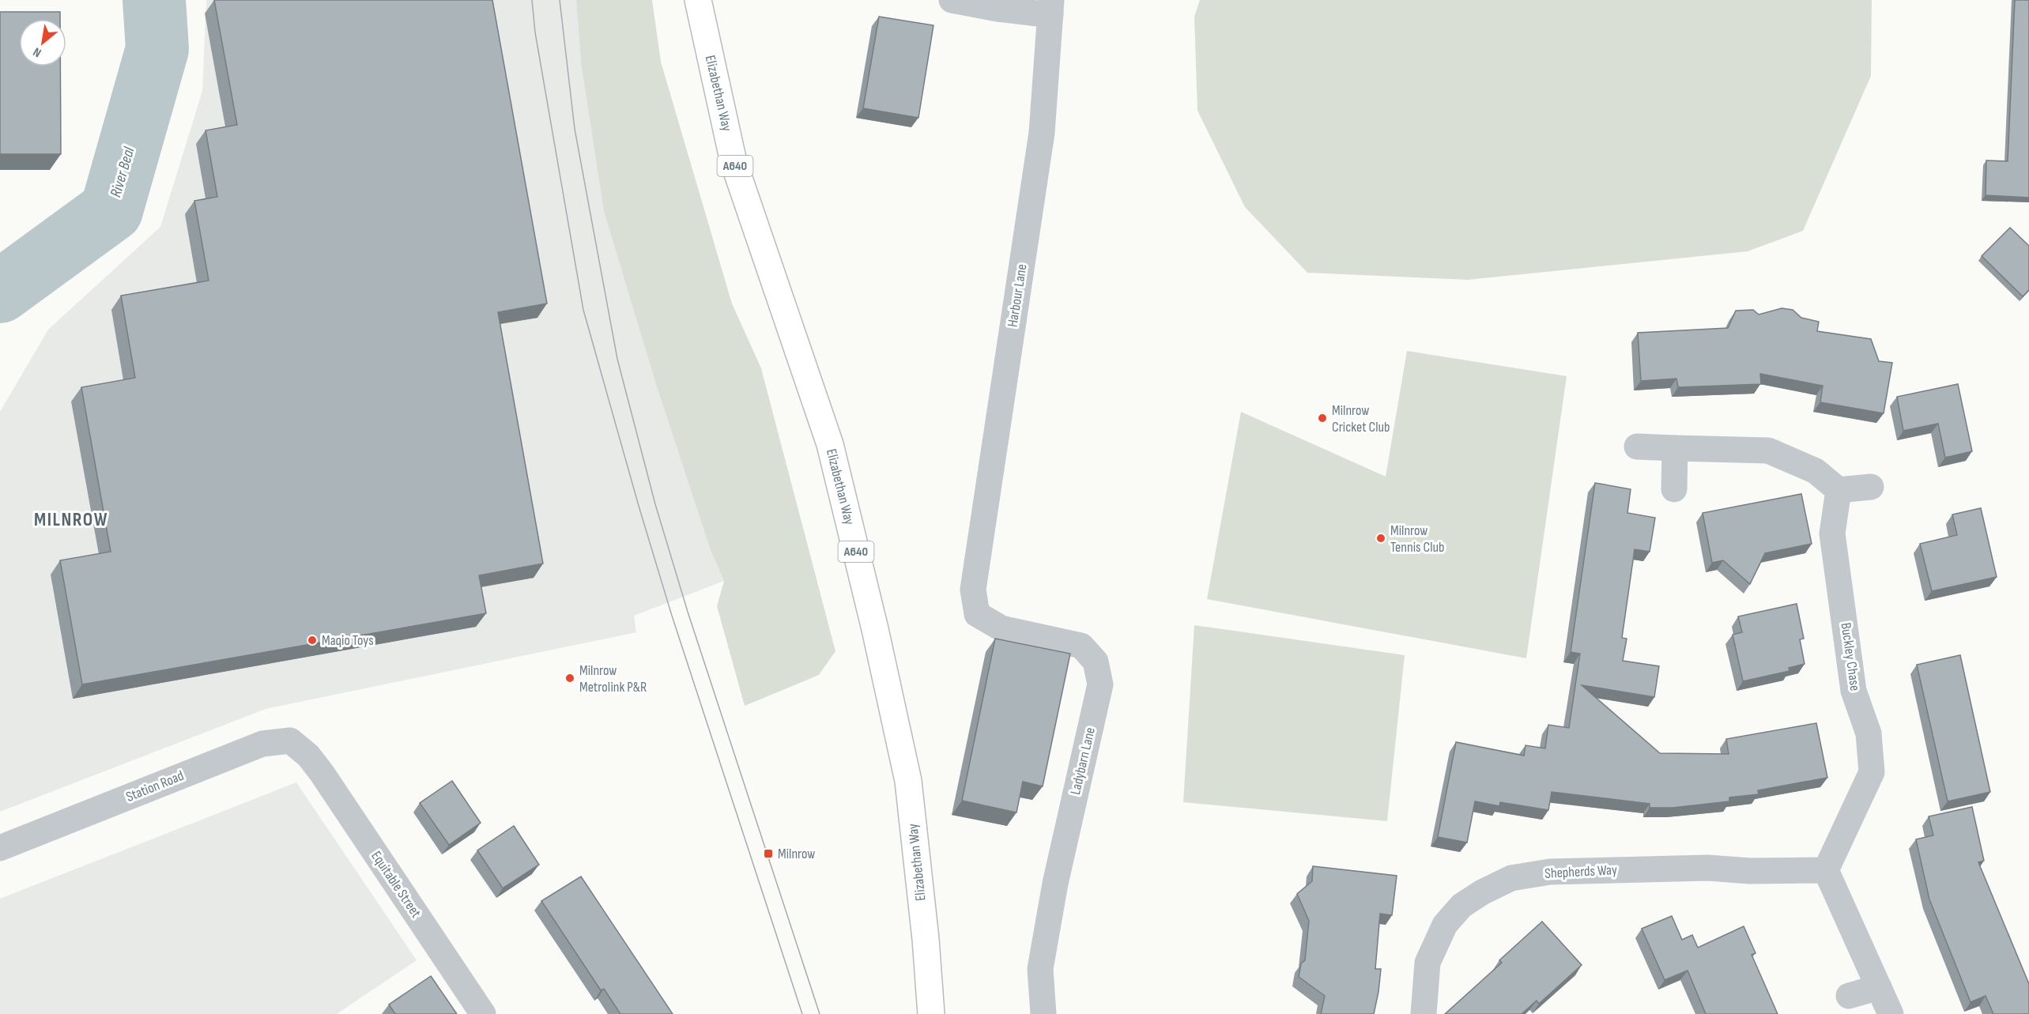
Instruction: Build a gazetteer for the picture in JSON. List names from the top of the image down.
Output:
{
  "streets": {
    "main road": ["Elizabethan Way", "A640"],
    "street": [
      "Harbour Lane",
      "Buckley Chase",
      "Ladybarn Lane",
      "Station Road",
      "Shepherds Way",
      "Equitable Street"
    ]
  },
  "crossings": [
    ["Harbour Lane", "Ladybarn Lane"],
    ["Buckley Chase", "Shepherds Way"],
    ["Station Road", "Equitable Street"]
  ],
  "districts": ["MILNROW"],
  "water": ["River Beal"],
  "places": {
    "other": [
      "Milnrow Cricket Club",
      "Milnrow Tennis Club",
      "Maqio Toys",
      "Milnrow Metrolink P&R"
    ],
    "transit": ["Milnrow"]
  },
  "north": "bottom left"
}
